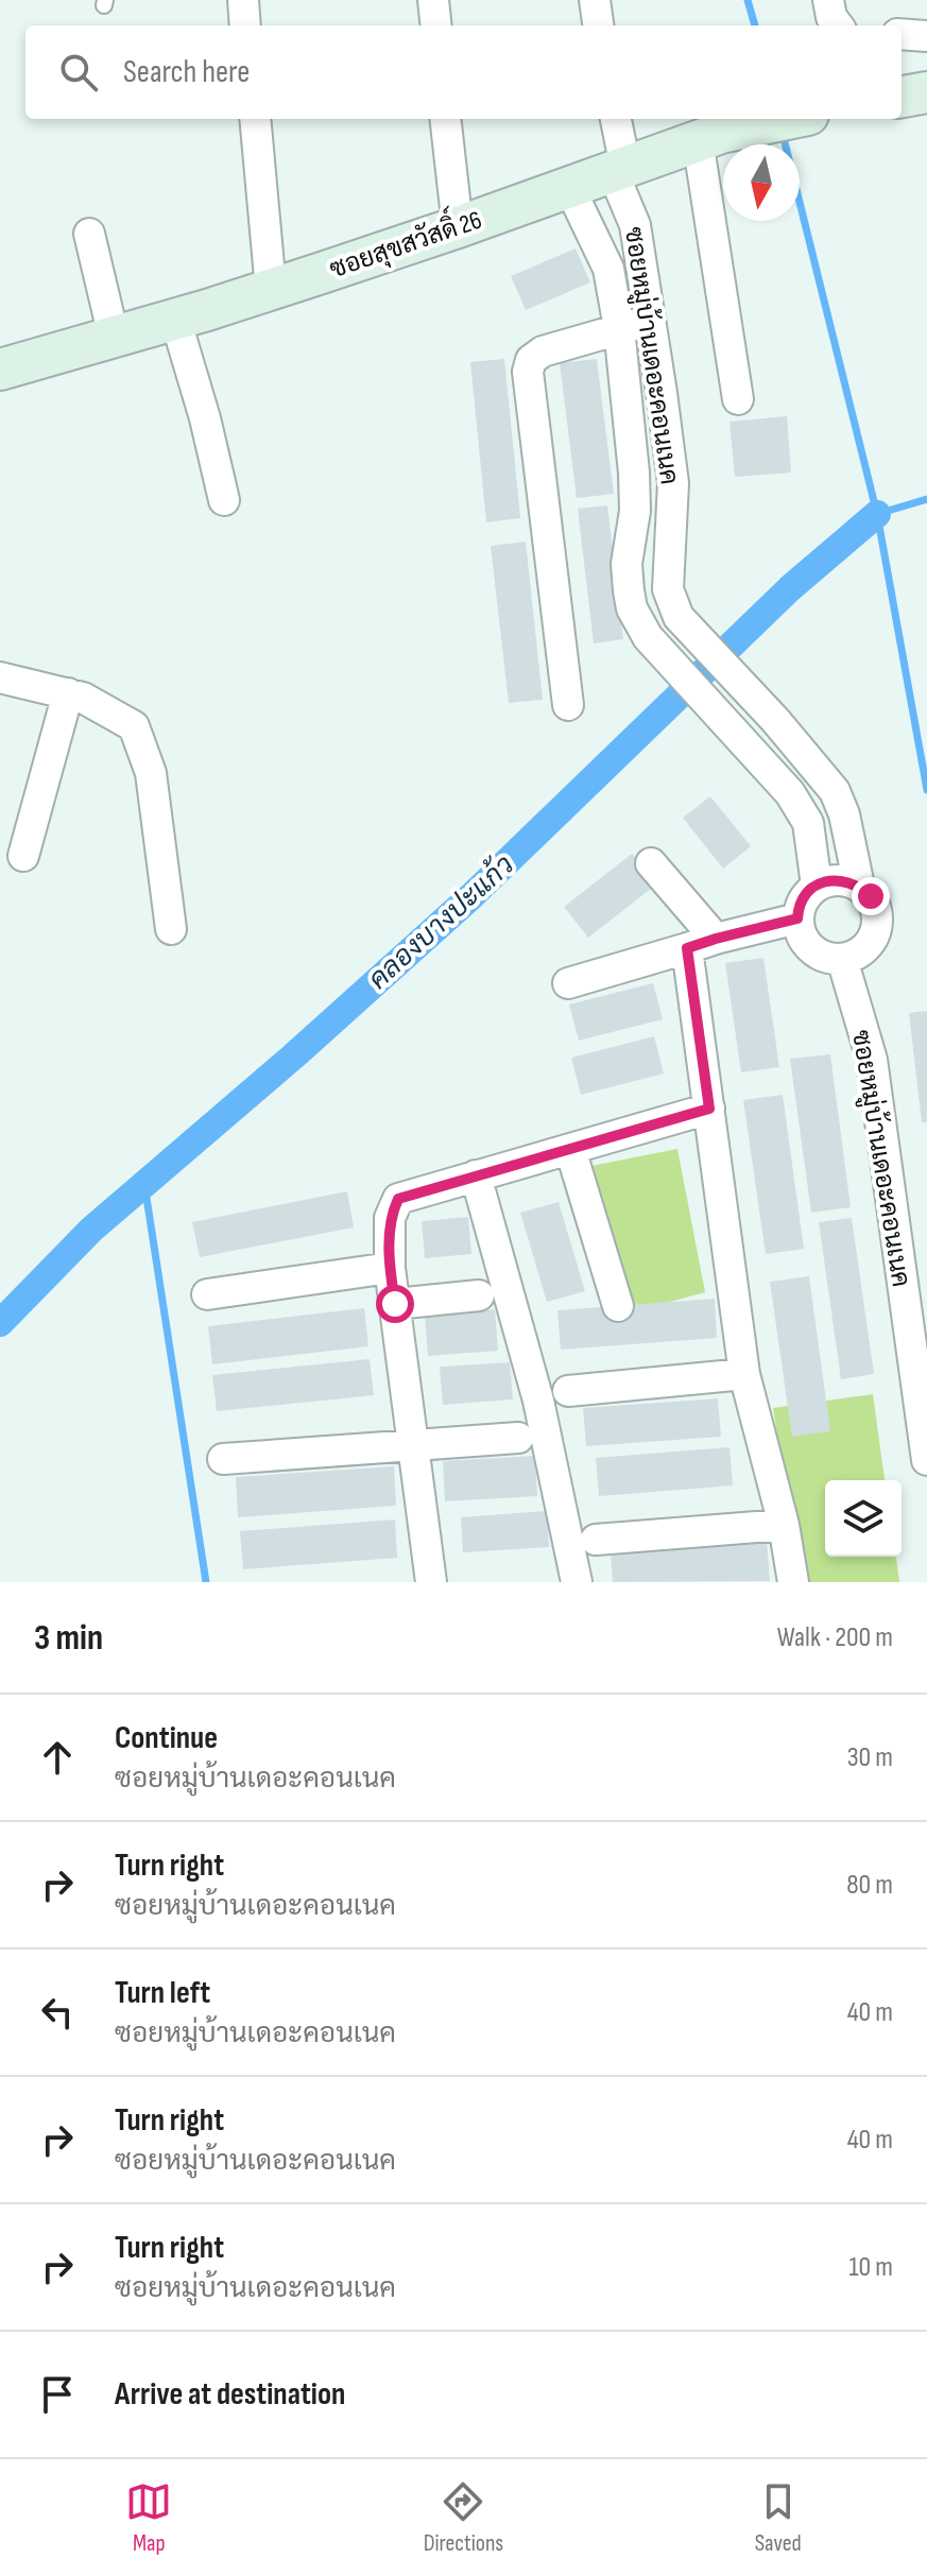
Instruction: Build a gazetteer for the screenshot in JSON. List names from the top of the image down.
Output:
{
  "streets": {
    "street": ["ซอยสุขสวัสดิ์ 26", "ซอยหมู่บ้านเดอะคอนเนค"]
  },
  "crossings": [
    ["ซอยสุขสวัสดิ์ 26", "ซอยหมู่บ้านเดอะคอนเนค"]
  ],
  "water": ["คลองบางปะแก้ว"],
  "north": "bottom",
  "page": {
    "search": "Search here",
    "heading": ["3 min", "Walk · 200 m"],
    "list": [
      ["Continue", "ซอยหมู่บ้านเดอะคอนเนค", "30 m"],
      ["Turn right", "ซอยหมู่บ้านเดอะคอนเนค", "80 m"],
      ["Turn left", "ซอยหมู่บ้านเดอะคอนเนค", "40 m"],
      ["Turn right", "ซอยหมู่บ้านเดอะคอนเนค", "40 m"],
      ["Turn right", "ซอยหมู่บ้านเดอะคอนเนค", "10 m"],
      "Arrive at destination"
    ],
    "nav": ["Map", "Directions", "Saved"]
  }
}
